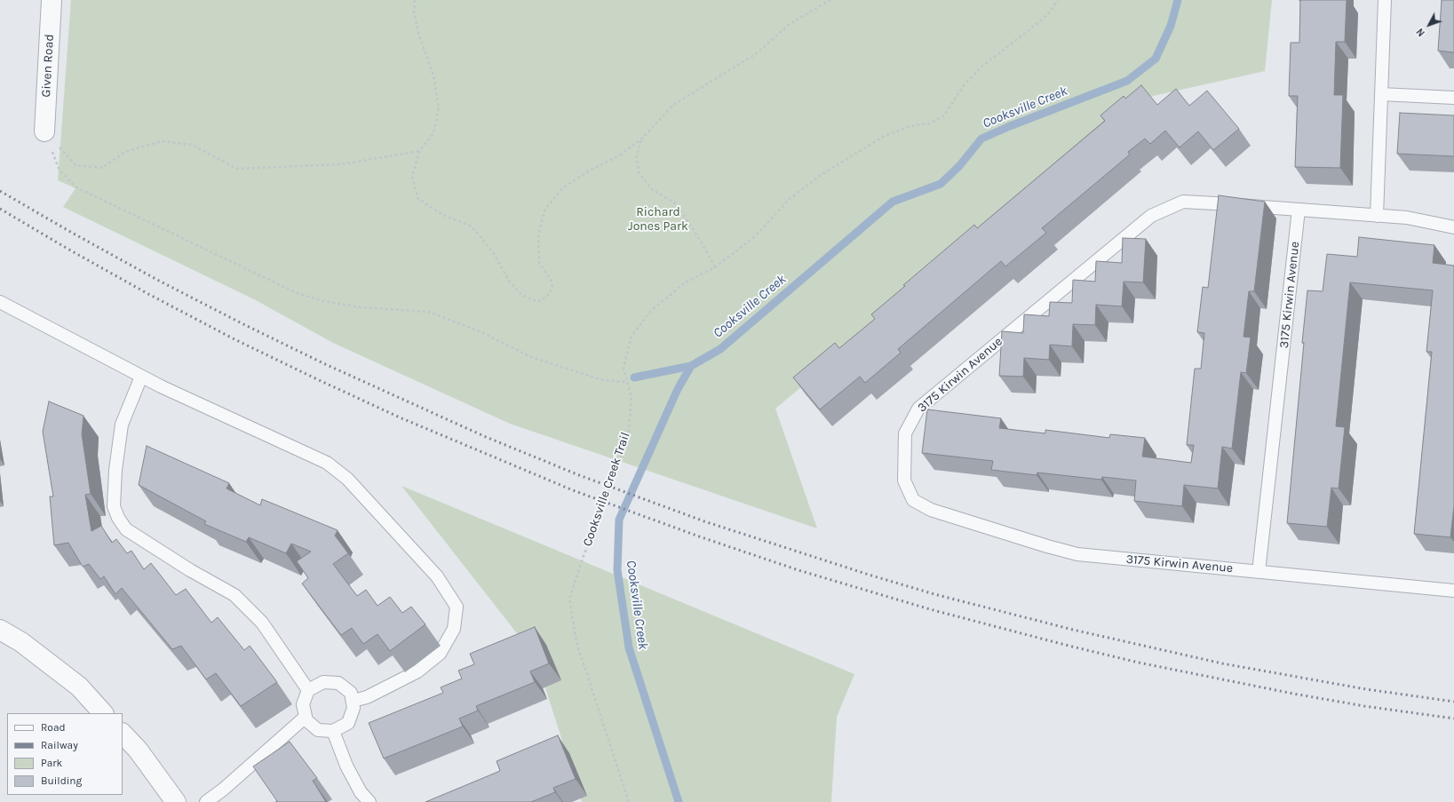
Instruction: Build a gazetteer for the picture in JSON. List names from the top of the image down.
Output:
{
  "streets": {
    "street": ["Given Road"],
    "lane": ["3175 Kirwin Avenue"],
    "path": ["Cooksville Creek Trail"]
  },
  "water": ["Cooksville Creek"],
  "parks": ["Richard Jones Park"],
  "legend": [
    "Road",
    "Railway",
    "Park",
    "Building"
  ],
  "north": "bottom left"
}
